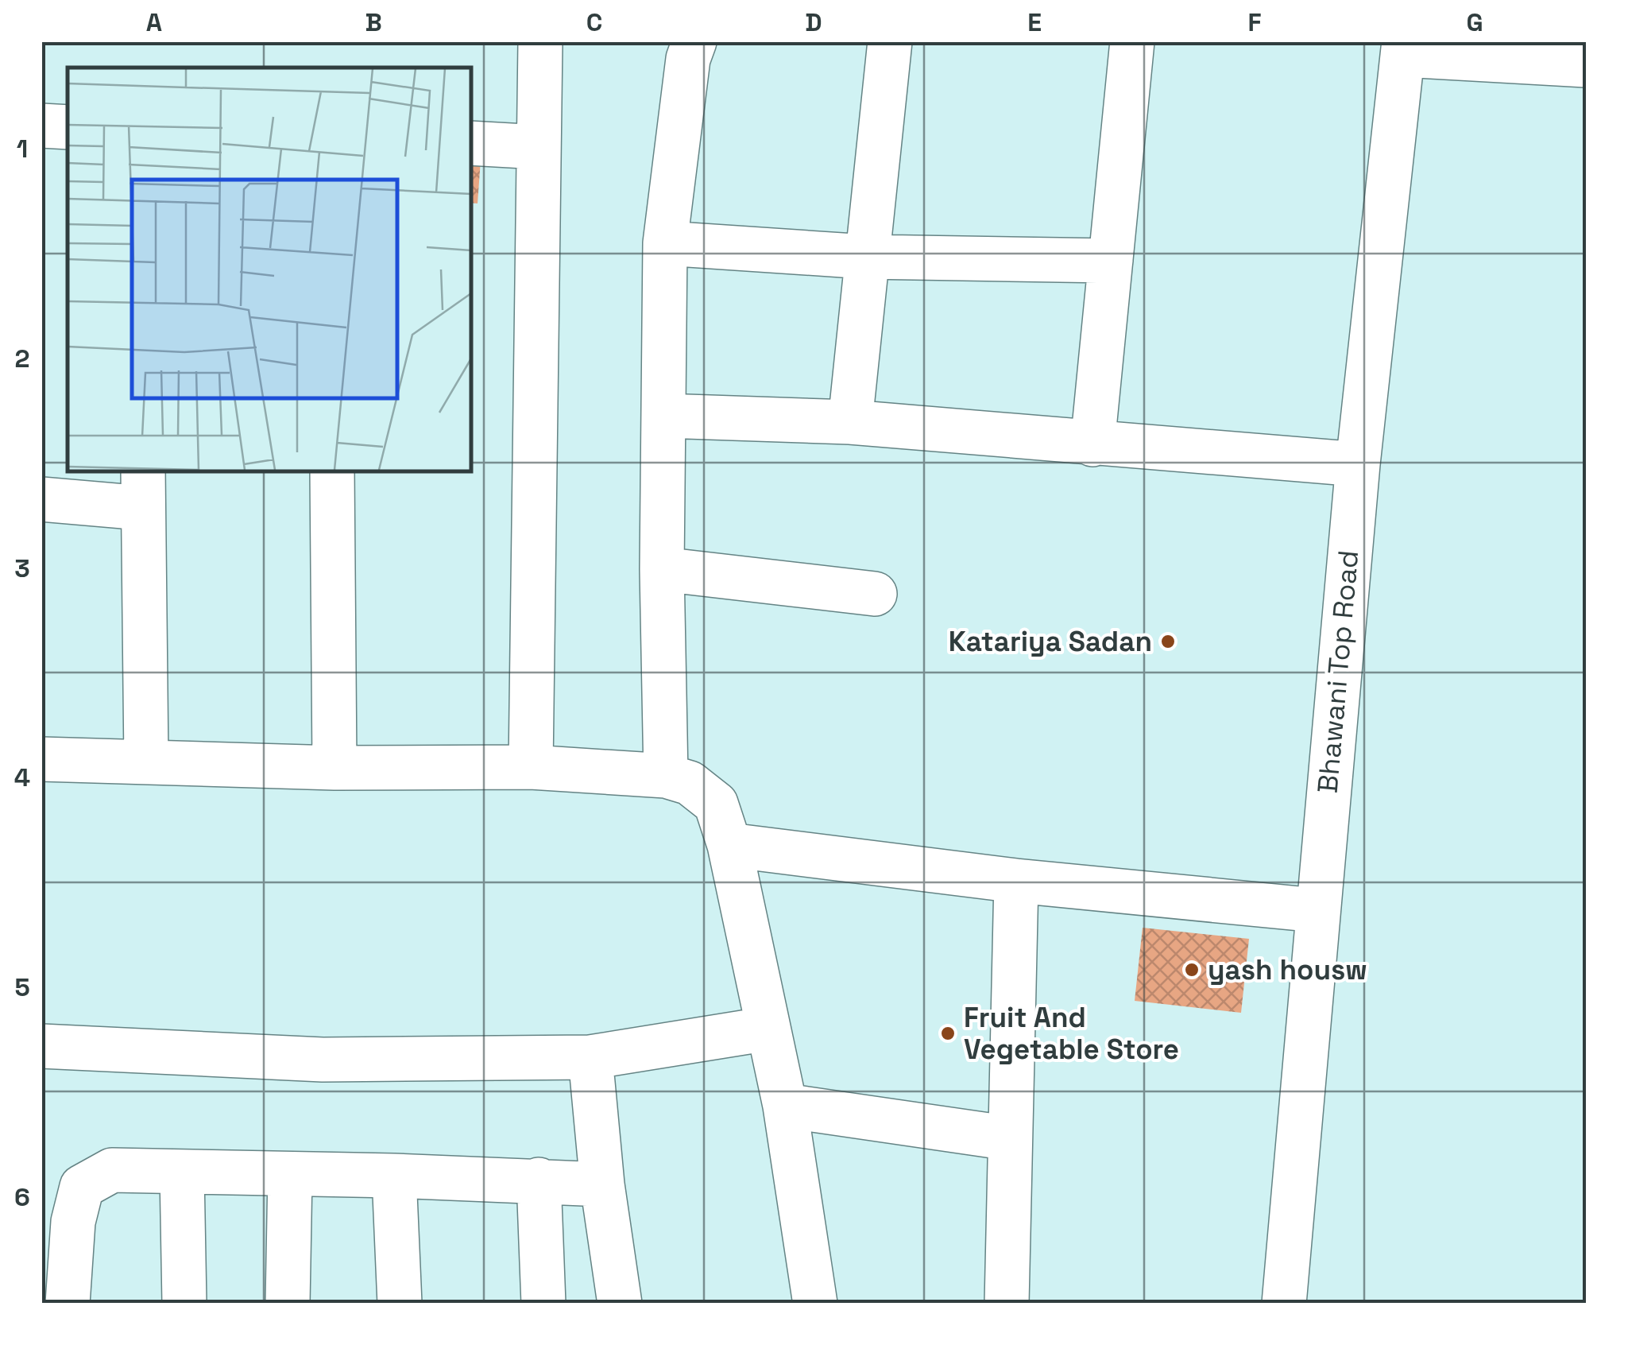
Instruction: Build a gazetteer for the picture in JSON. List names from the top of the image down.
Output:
{
  "streets": {
    "street": ["Bhawani Top Road"]
  },
  "places": ["Katariya Sadan", "yash housw", "Fruit And Vegetable Store"],
  "grid": {
    "columns": [
      "A",
      "B",
      "C",
      "D",
      "E",
      "F",
      "G"
    ],
    "rows": [
      "1",
      "2",
      "3",
      "4",
      "5",
      "6"
    ]
  }
}
